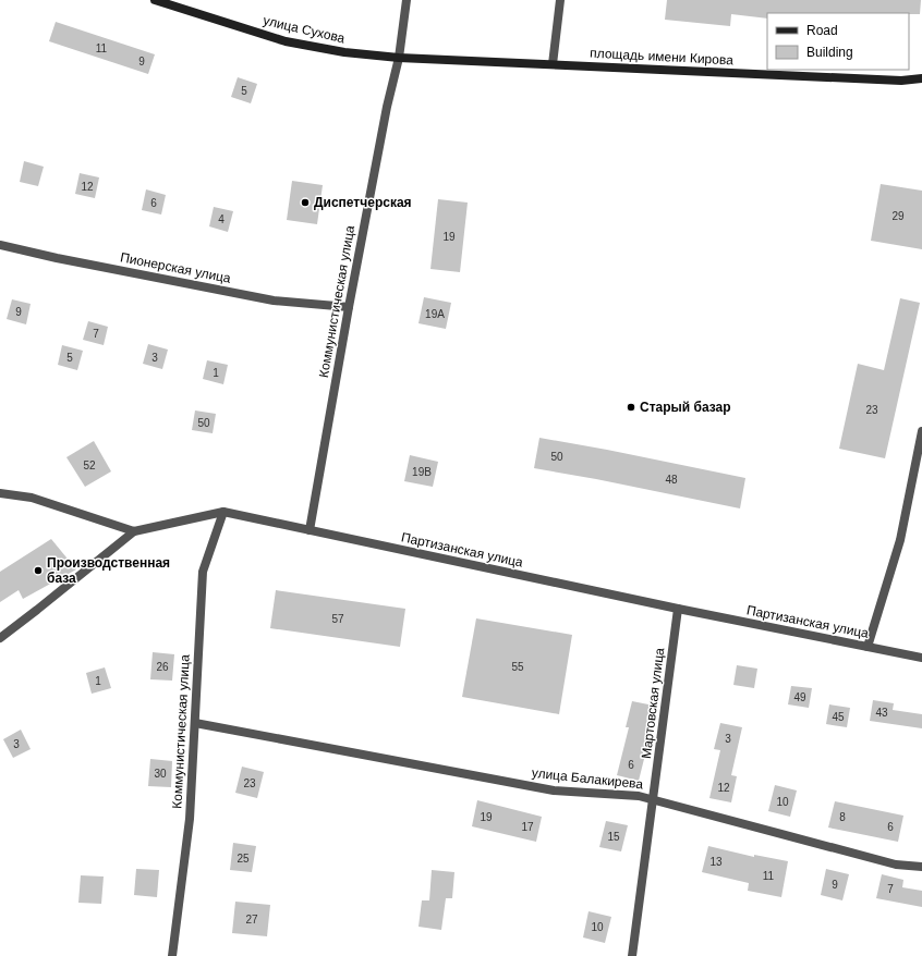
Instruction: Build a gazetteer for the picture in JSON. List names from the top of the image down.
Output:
{
  "streets": {
    "street": [
      "улица Сухова",
      "площадь имени Кирова",
      "Пионерская улица",
      "Коммунистическая улица",
      "Партизанская улица",
      "Мартовская улица",
      "улица Балакирева"
    ]
  },
  "crossings": [
    ["улица Сухова", "площадь имени Кирова"],
    ["улица Сухова", "Коммунистическая улица"],
    ["площадь имени Кирова", "Коммунистическая улица"],
    ["Пионерская улица", "Коммунистическая улица"],
    ["Коммунистическая улица", "Партизанская улица"],
    ["Коммунистическая улица", "улица Балакирева"],
    ["Партизанская улица", "Мартовская улица"],
    ["Мартовская улица", "улица Балакирева"]
  ],
  "places": ["Диспетчерская", "Старый базар", "Производственная база"],
  "house_numbers": [
    "11",
    "9",
    "5",
    "12",
    "6",
    "29",
    "4",
    "19",
    "9",
    "19А",
    "7",
    "5",
    "3",
    "1",
    "23",
    "50",
    "50",
    "52",
    "19В",
    "48",
    "57",
    "26",
    "55",
    "1",
    "49",
    "43",
    "45",
    "3",
    "3",
    "6",
    "30",
    "23",
    "12",
    "10",
    "19",
    "8",
    "17",
    "6",
    "15",
    "25",
    "13",
    "11",
    "9",
    "7",
    "27",
    "10"
  ],
  "legend": ["Road", "Building"]
}
